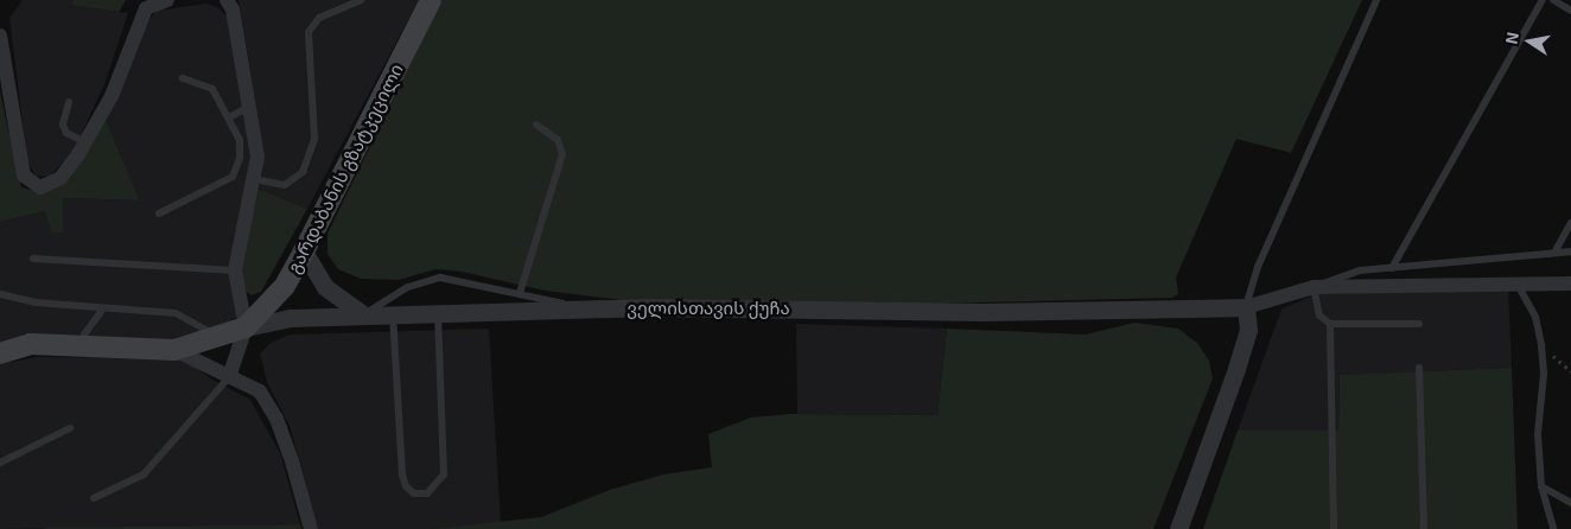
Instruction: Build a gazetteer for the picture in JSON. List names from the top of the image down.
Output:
{
  "streets": {
    "main road": ["გარდაბანის გზატკეცილი", "ველისთავის ქუჩა"]
  },
  "crossings": [
    ["გარდაბანის გზატკეცილი", "ველისთავის ქუჩა"]
  ],
  "north": "left"
}
